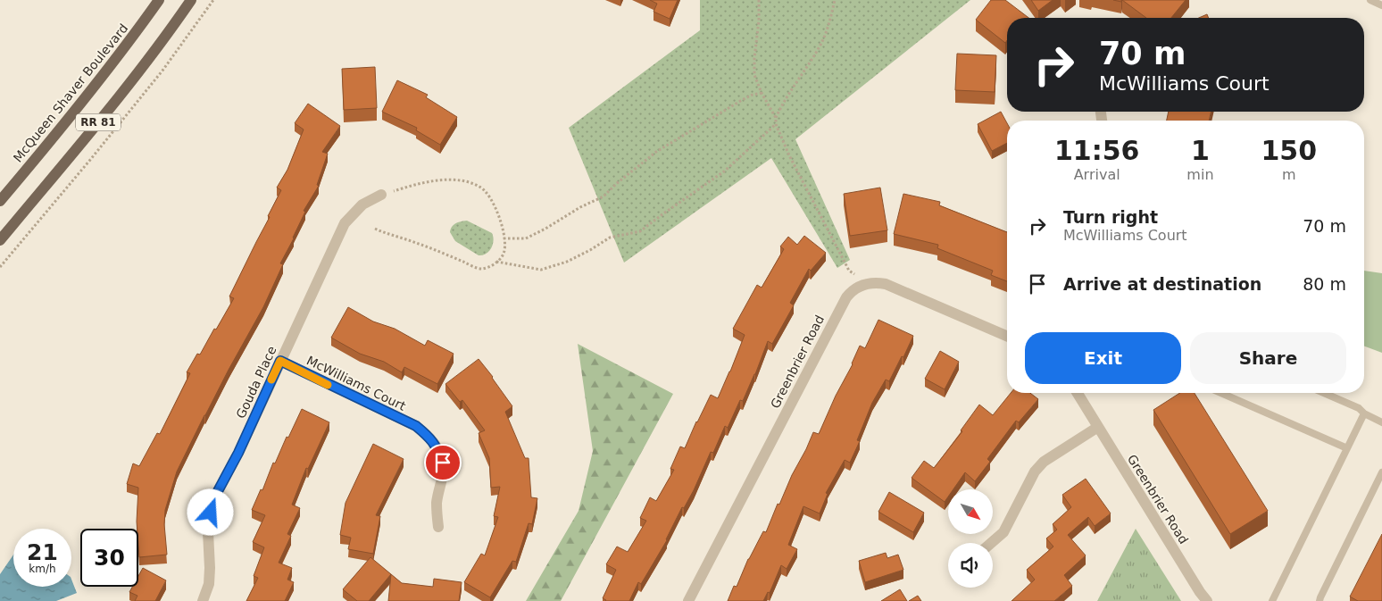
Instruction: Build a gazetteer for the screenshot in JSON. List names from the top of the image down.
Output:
{
  "streets": {
    "main road": ["McQueen Shaver Boulevard", "RR 81"],
    "street": ["Greenbrier Road", "Gouda Place", "McWilliams Court"]
  },
  "crossings": [
    ["Gouda Place", "McWilliams Court"]
  ],
  "north": "bottom right",
  "page": {
    "turn": ["70 m", "McWilliams Court"],
    "eta": [
      "11:56",
      "Arrival",
      "1",
      "min",
      "150",
      "m"
    ],
    "list": [
      {
        "name": "Turn right",
        "note": "McWilliams Court",
        "value": "70 m"
      },
      {
        "name": "Arrive at destination",
        "value": "80 m"
      }
    ],
    "buttons": ["Exit", "Share"],
    "speed": "21 km/h",
    "limit": "30"
  }
}
